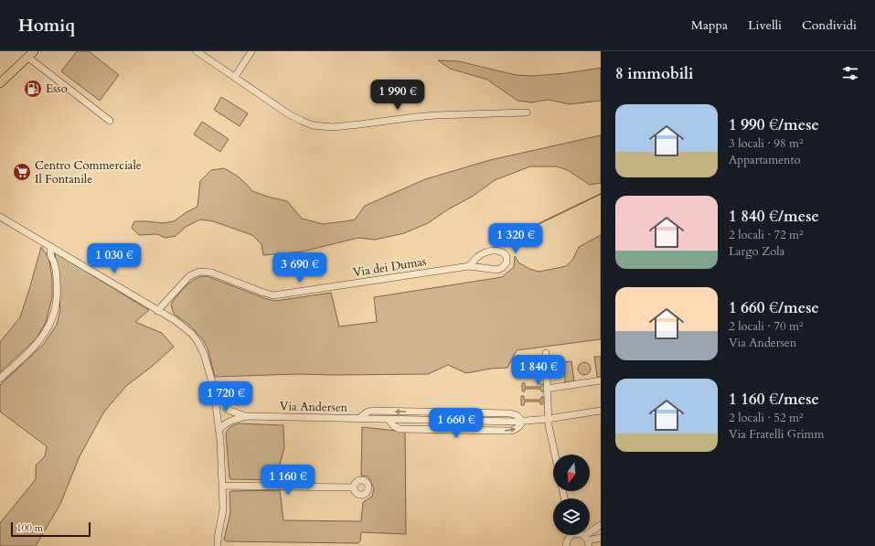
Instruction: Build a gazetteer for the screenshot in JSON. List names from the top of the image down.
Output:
{
  "streets": {
    "street": ["Via dei Dumas", "Via Andersen"]
  },
  "places": {
    "fuel station": ["Esso"],
    "supermarket": ["Centro Commerciale Il Fontanile"]
  },
  "scale_bar": "100 m",
  "north": "bottom",
  "page": {
    "header": "Homiq",
    "nav": ["Mappa", "Livelli", "Condividi"],
    "heading": "8 immobili",
    "price": [
      "1 990 €",
      "1 320 €",
      "1 030 €",
      "3 690 €",
      "1 840 €",
      "1 720 €",
      "1 660 €",
      "1 160 €"
    ],
    "list": [
      {
        "name": "1 990 €/mese",
        "note": "3 locali · 98 m² · Appartamento"
      },
      {
        "name": "1 840 €/mese",
        "note": "2 locali · 72 m² · Largo Zola"
      },
      {
        "name": "1 660 €/mese",
        "note": "2 locali · 70 m² · Via Andersen"
      },
      {
        "name": "1 160 €/mese",
        "note": "2 locali · 52 m² · Via Fratelli Grimm"
      }
    ],
    "scale": "100 m"
  }
}
